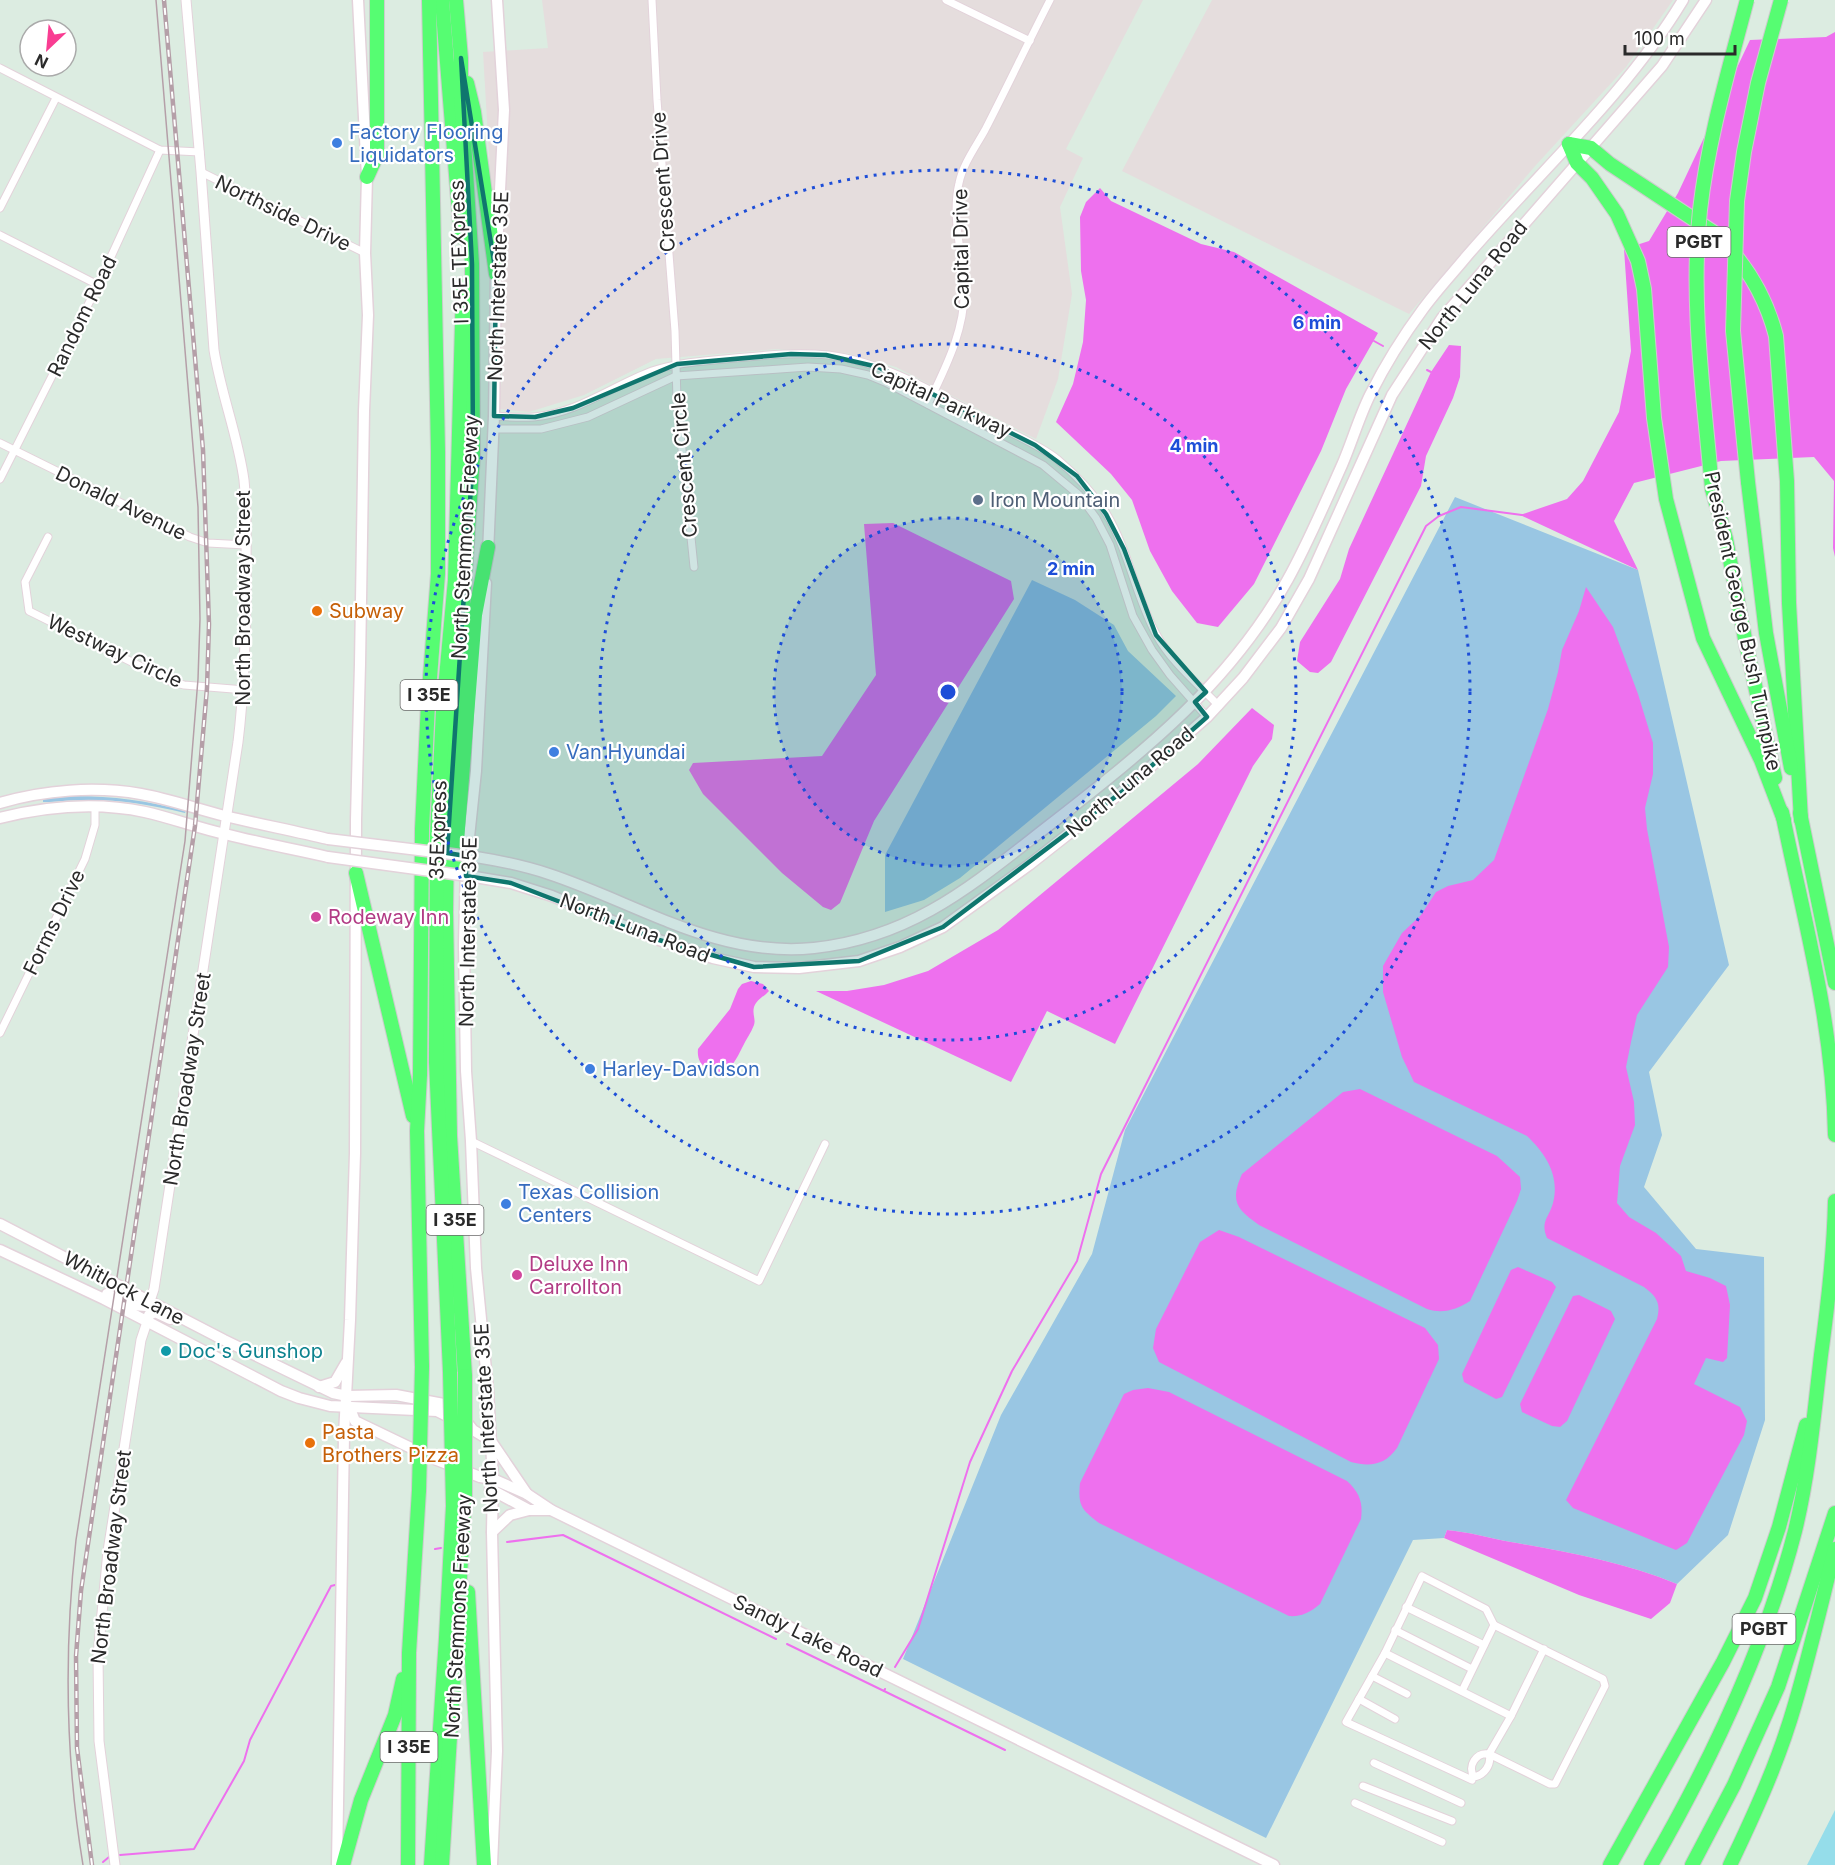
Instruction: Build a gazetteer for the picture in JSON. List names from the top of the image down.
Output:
{
  "streets": {
    "highway": [
      "PGBT",
      "I 35E TEXpress",
      "North Stemmons Freeway",
      "President George Bush Turnpike",
      "I 35E",
      "35Express"
    ],
    "main road": [
      "North Luna Road",
      "North Interstate 35E",
      "Whitlock Lane",
      "Sandy Lake Road"
    ],
    "street": [
      "Crescent Drive",
      "Northside Drive",
      "Capital Drive",
      "Random Road",
      "Capital Parkway",
      "Crescent Circle",
      "Donald Avenue",
      "North Broadway Street",
      "Westway Circle",
      "Forms Drive"
    ]
  },
  "crossings": [
    ["Crescent Drive", "Capital Parkway"],
    ["Crescent Drive", "Crescent Circle"],
    ["Northside Drive", "Random Road"],
    ["Northside Drive", "North Broadway Street"],
    ["Capital Drive", "Capital Parkway"],
    ["I 35E TEXpress", "35Express"],
    ["North Luna Road", "Capital Parkway"],
    ["North Luna Road", "North Broadway Street"],
    ["North Luna Road", "Forms Drive"],
    ["North Interstate 35E", "Capital Parkway"],
    ["North Interstate 35E", "Sandy Lake Road"],
    ["Random Road", "Donald Avenue"],
    ["Capital Parkway", "Crescent Circle"],
    ["Donald Avenue", "North Broadway Street"],
    ["North Stemmons Freeway", "35Express"],
    ["North Broadway Street", "Westway Circle"],
    ["North Broadway Street", "Whitlock Lane"],
    ["Whitlock Lane", "Sandy Lake Road"]
  ],
  "places": [
    "Factory Flooring Liquidators",
    "Iron Mountain",
    "Subway",
    "Van Hyundai",
    "Rodeway Inn",
    "Harley-Davidson",
    "Texas Collision Centers",
    "Deluxe Inn Carrollton",
    "Doc's Gunshop",
    "Pasta Brothers Pizza"
  ],
  "scale_bar": "100 m",
  "north": "bottom left",
  "rings": ["6 min", "4 min", "2 min"]
}
